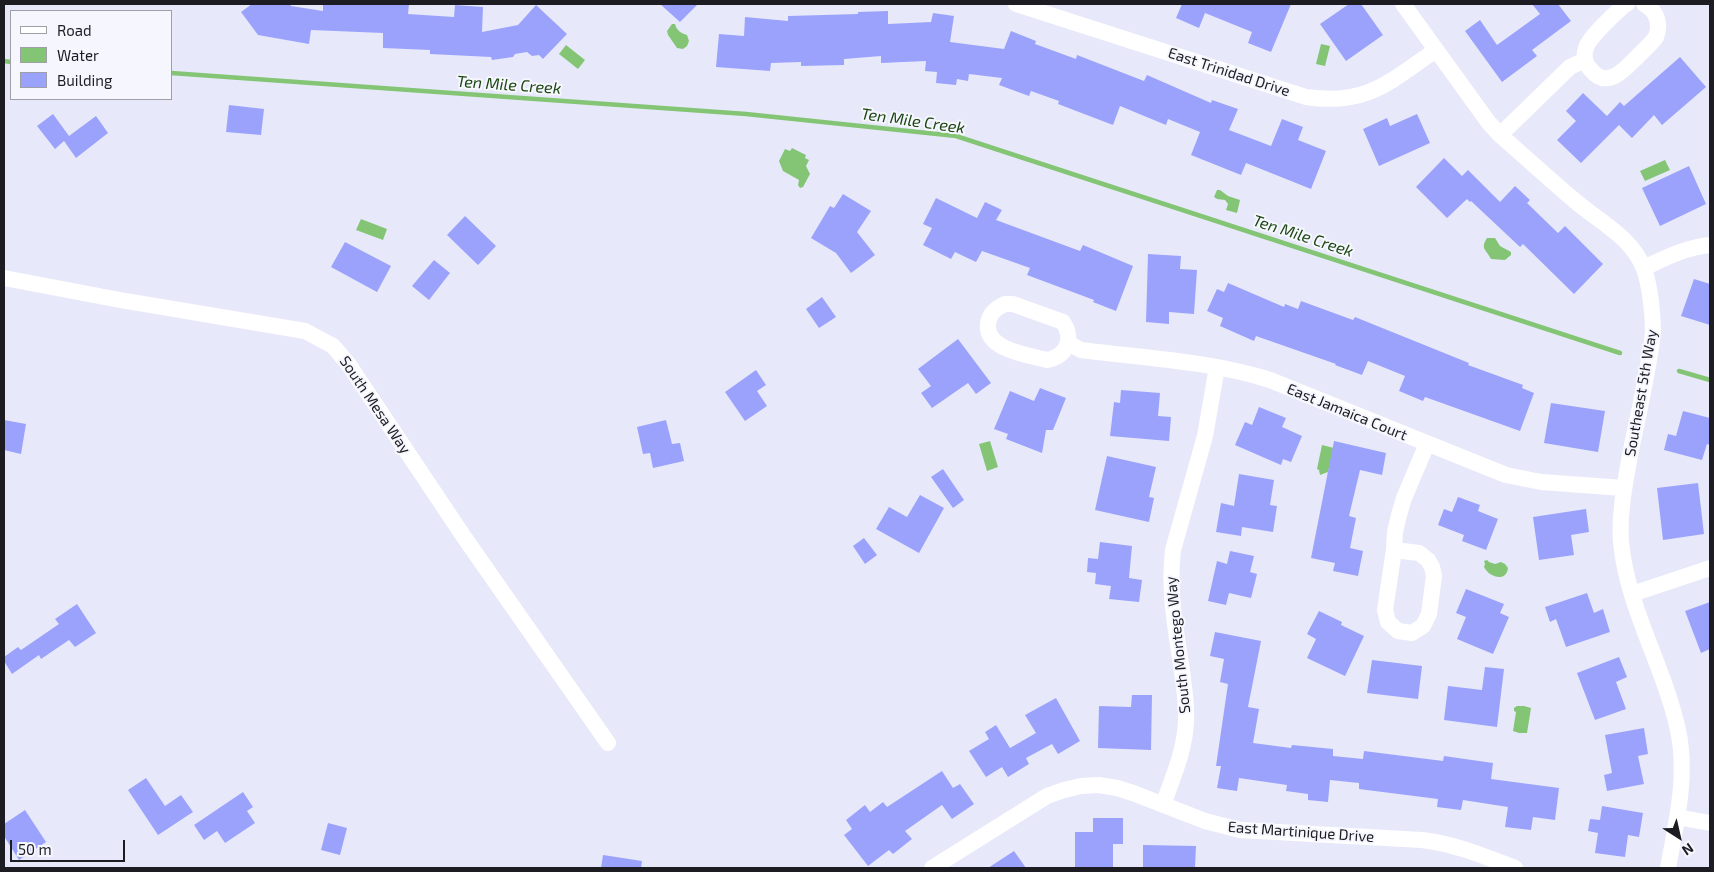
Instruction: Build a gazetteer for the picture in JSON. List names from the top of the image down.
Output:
{
  "streets": {
    "street": [
      "East Trinidad Drive",
      "Southeast 5th Way",
      "South Mesa Way",
      "East Jamaica Court",
      "South Montego Way",
      "East Martinique Drive"
    ]
  },
  "crossings": [
    ["East Trinidad Drive", "Southeast 5th Way"],
    ["Southeast 5th Way", "East Jamaica Court"],
    ["East Jamaica Court", "South Montego Way"],
    ["South Montego Way", "East Martinique Drive"]
  ],
  "water": ["Ten Mile Creek"],
  "legend": ["Road", "Water", "Building"],
  "scale_bar": "50 m",
  "north": "bottom right"
}
